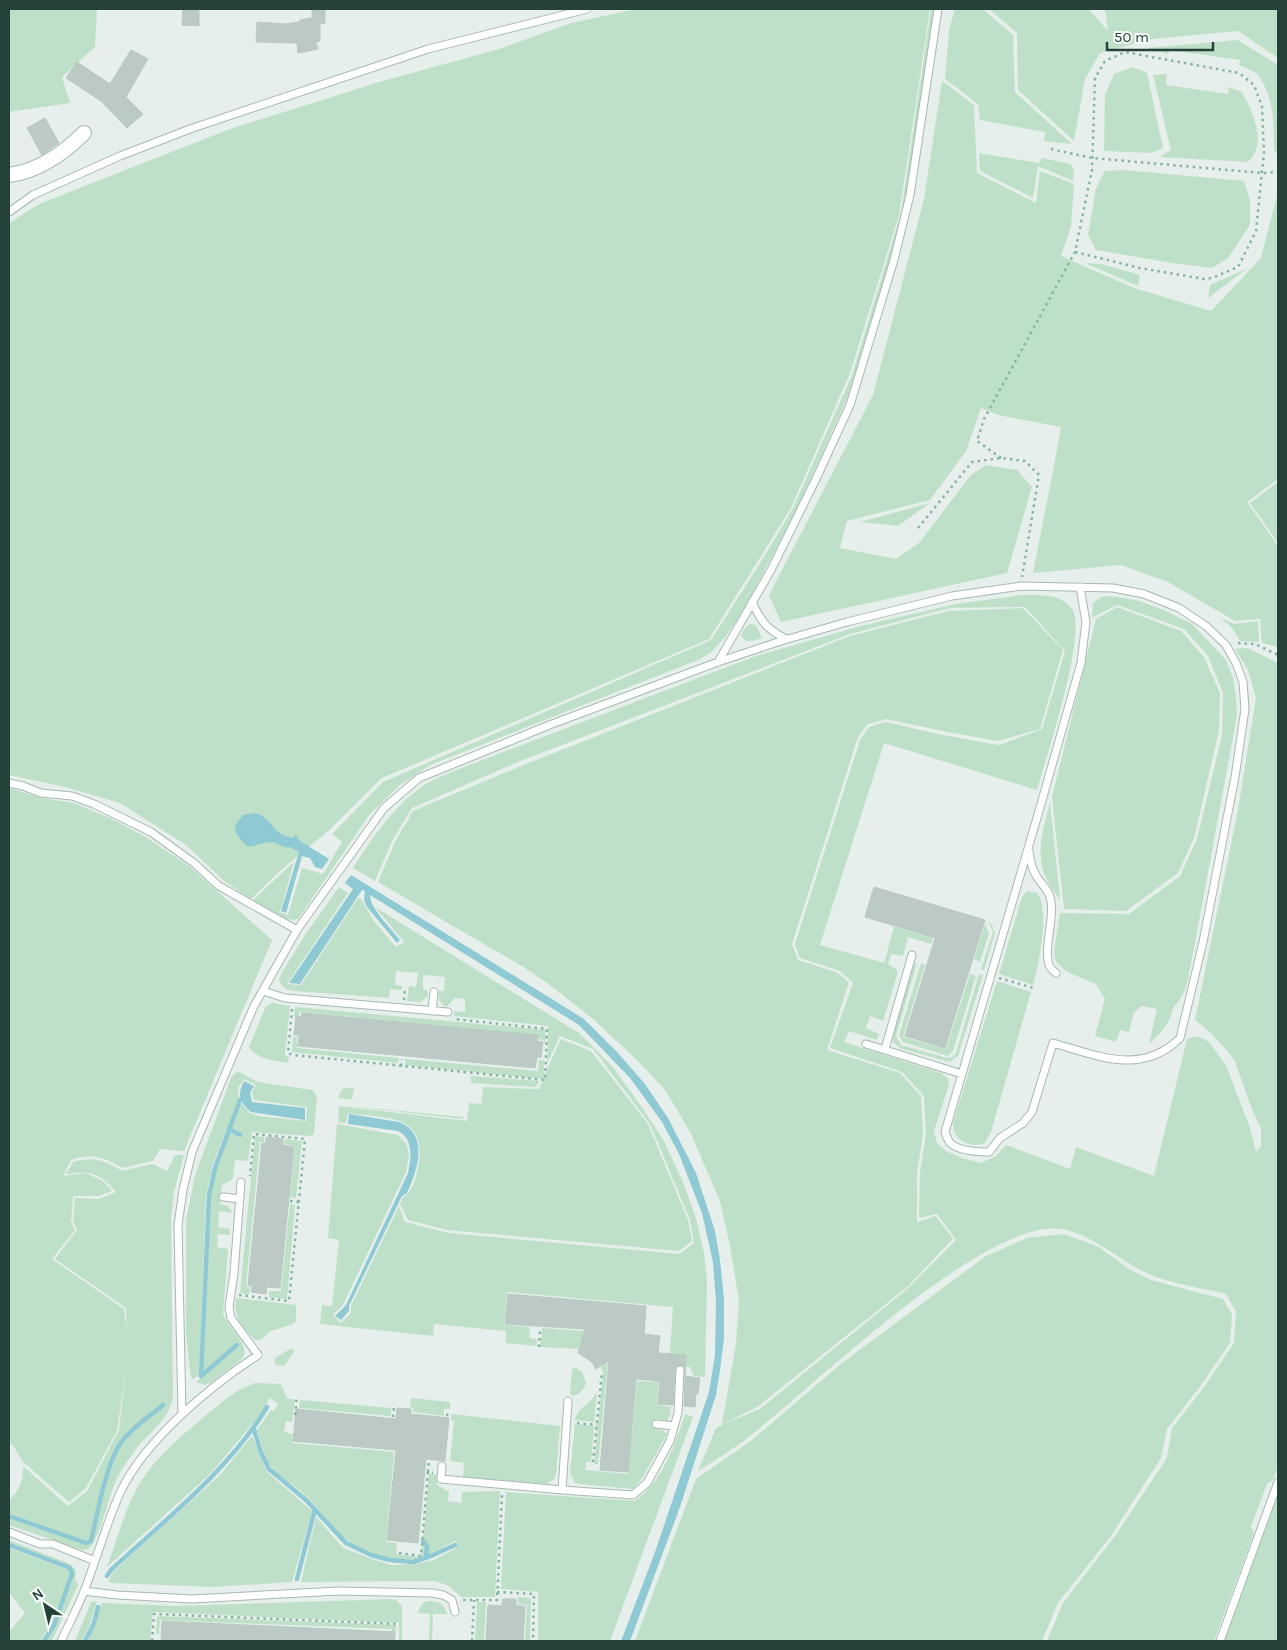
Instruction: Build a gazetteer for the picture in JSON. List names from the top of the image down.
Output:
{
  "scale_bar": "50 m",
  "north": "top left"
}
